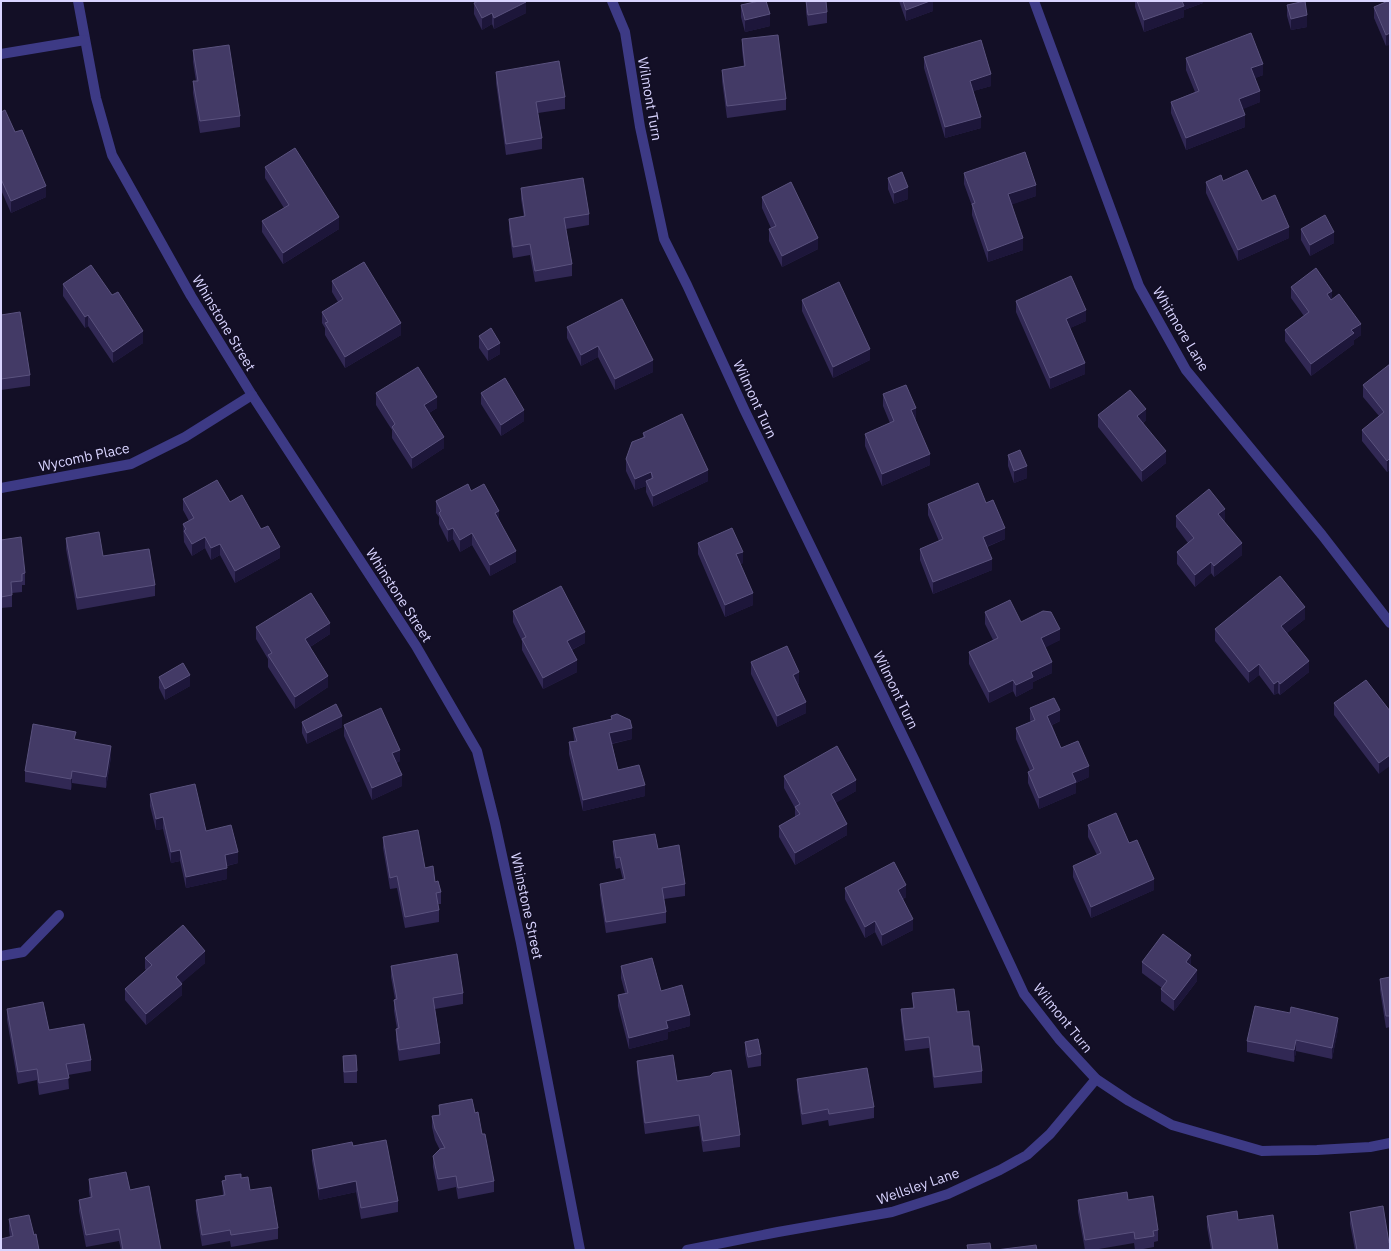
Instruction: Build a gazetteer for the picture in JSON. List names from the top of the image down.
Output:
{
  "streets": {
    "street": [
      "Wilmont Turn",
      "Whinstone Street",
      "Whitmore Lane",
      "Wycomb Place",
      "Wellsley Lane"
    ]
  },
  "crossings": [
    ["Wilmont Turn", "Wellsley Lane"],
    ["Whinstone Street", "Wycomb Place"]
  ]
}
